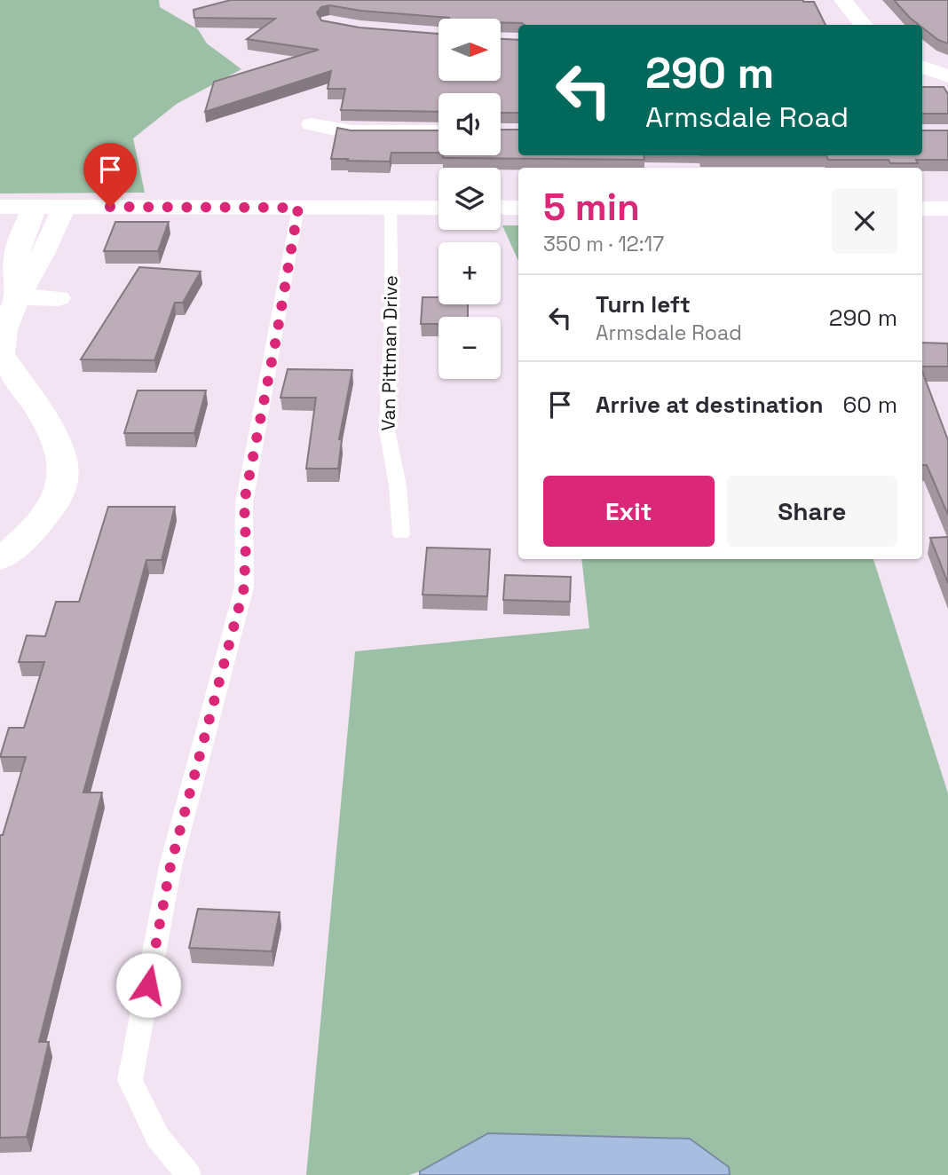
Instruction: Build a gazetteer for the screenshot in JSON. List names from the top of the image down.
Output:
{
  "streets": {
    "lane": ["Van Pittman Drive"]
  },
  "north": "right",
  "page": {
    "map_buttons": ["+", "−"],
    "turn": ["290 m", "Armsdale Road"],
    "heading": ["5 min", "350 m · 12:17"],
    "list": [
      {
        "name": "Turn left",
        "note": "Armsdale Road",
        "value": "290 m"
      },
      {
        "name": "Arrive at destination",
        "value": "60 m"
      }
    ],
    "buttons": ["Exit", "Share"]
  }
}
